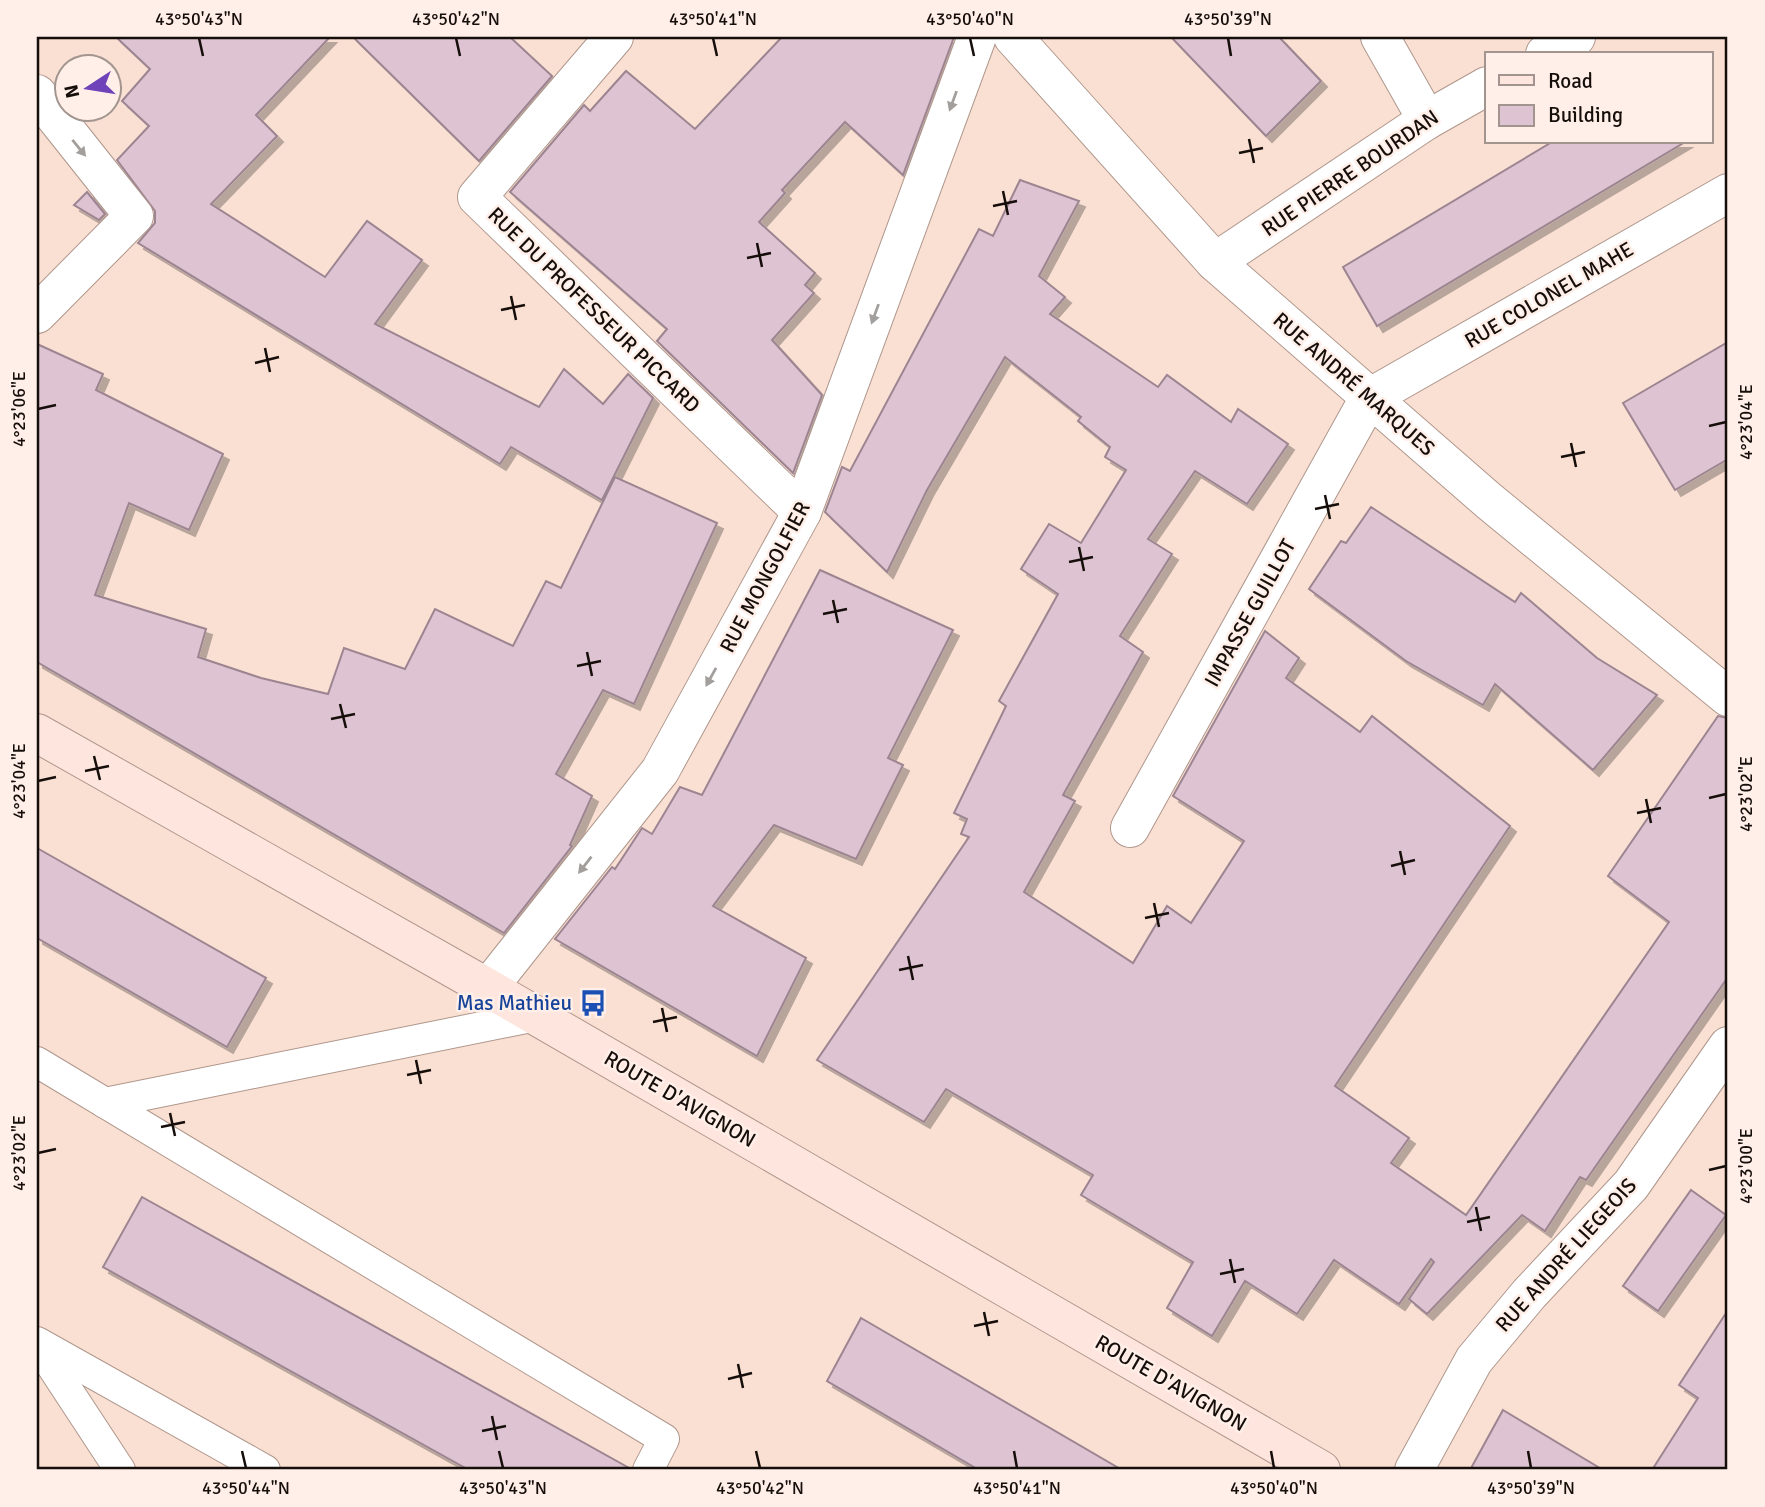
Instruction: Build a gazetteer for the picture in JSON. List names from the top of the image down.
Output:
{
  "streets": {
    "main road": ["ROUTE D'AVIGNON"],
    "street": [
      "RUE PIERRE BOURDAN",
      "RUE COLONEL MAHE",
      "RUE DU PROFESSEUR PICCARD",
      "RUE ANDRÉ MARQUES",
      "RUE MONGOLFIER",
      "IMPASSE GUILLOT",
      "RUE ANDRÉ LIEGEOIS"
    ]
  },
  "crossings": [
    ["RUE PIERRE BOURDAN", "RUE ANDRÉ MARQUES"],
    ["RUE COLONEL MAHE", "RUE ANDRÉ MARQUES"],
    ["RUE COLONEL MAHE", "IMPASSE GUILLOT"],
    ["RUE DU PROFESSEUR PICCARD", "RUE MONGOLFIER"],
    ["RUE ANDRÉ MARQUES", "IMPASSE GUILLOT"],
    ["RUE MONGOLFIER", "ROUTE D'AVIGNON"]
  ],
  "one_way": ["RUE MONGOLFIER"],
  "places": {
    "bus stop": ["Mas Mathieu"]
  },
  "legend": ["Road", "Building"],
  "north": "left",
  "coordinates": [
    "43°50'43\"N",
    "43°50'42\"N",
    "43°50'41\"N",
    "43°50'40\"N",
    "43°50'39\"N",
    "4°23'06\"E",
    "4°23'04\"E",
    "4°23'02\"E",
    "4°23'00\"E",
    "43°50'44\"N"
  ]
}
